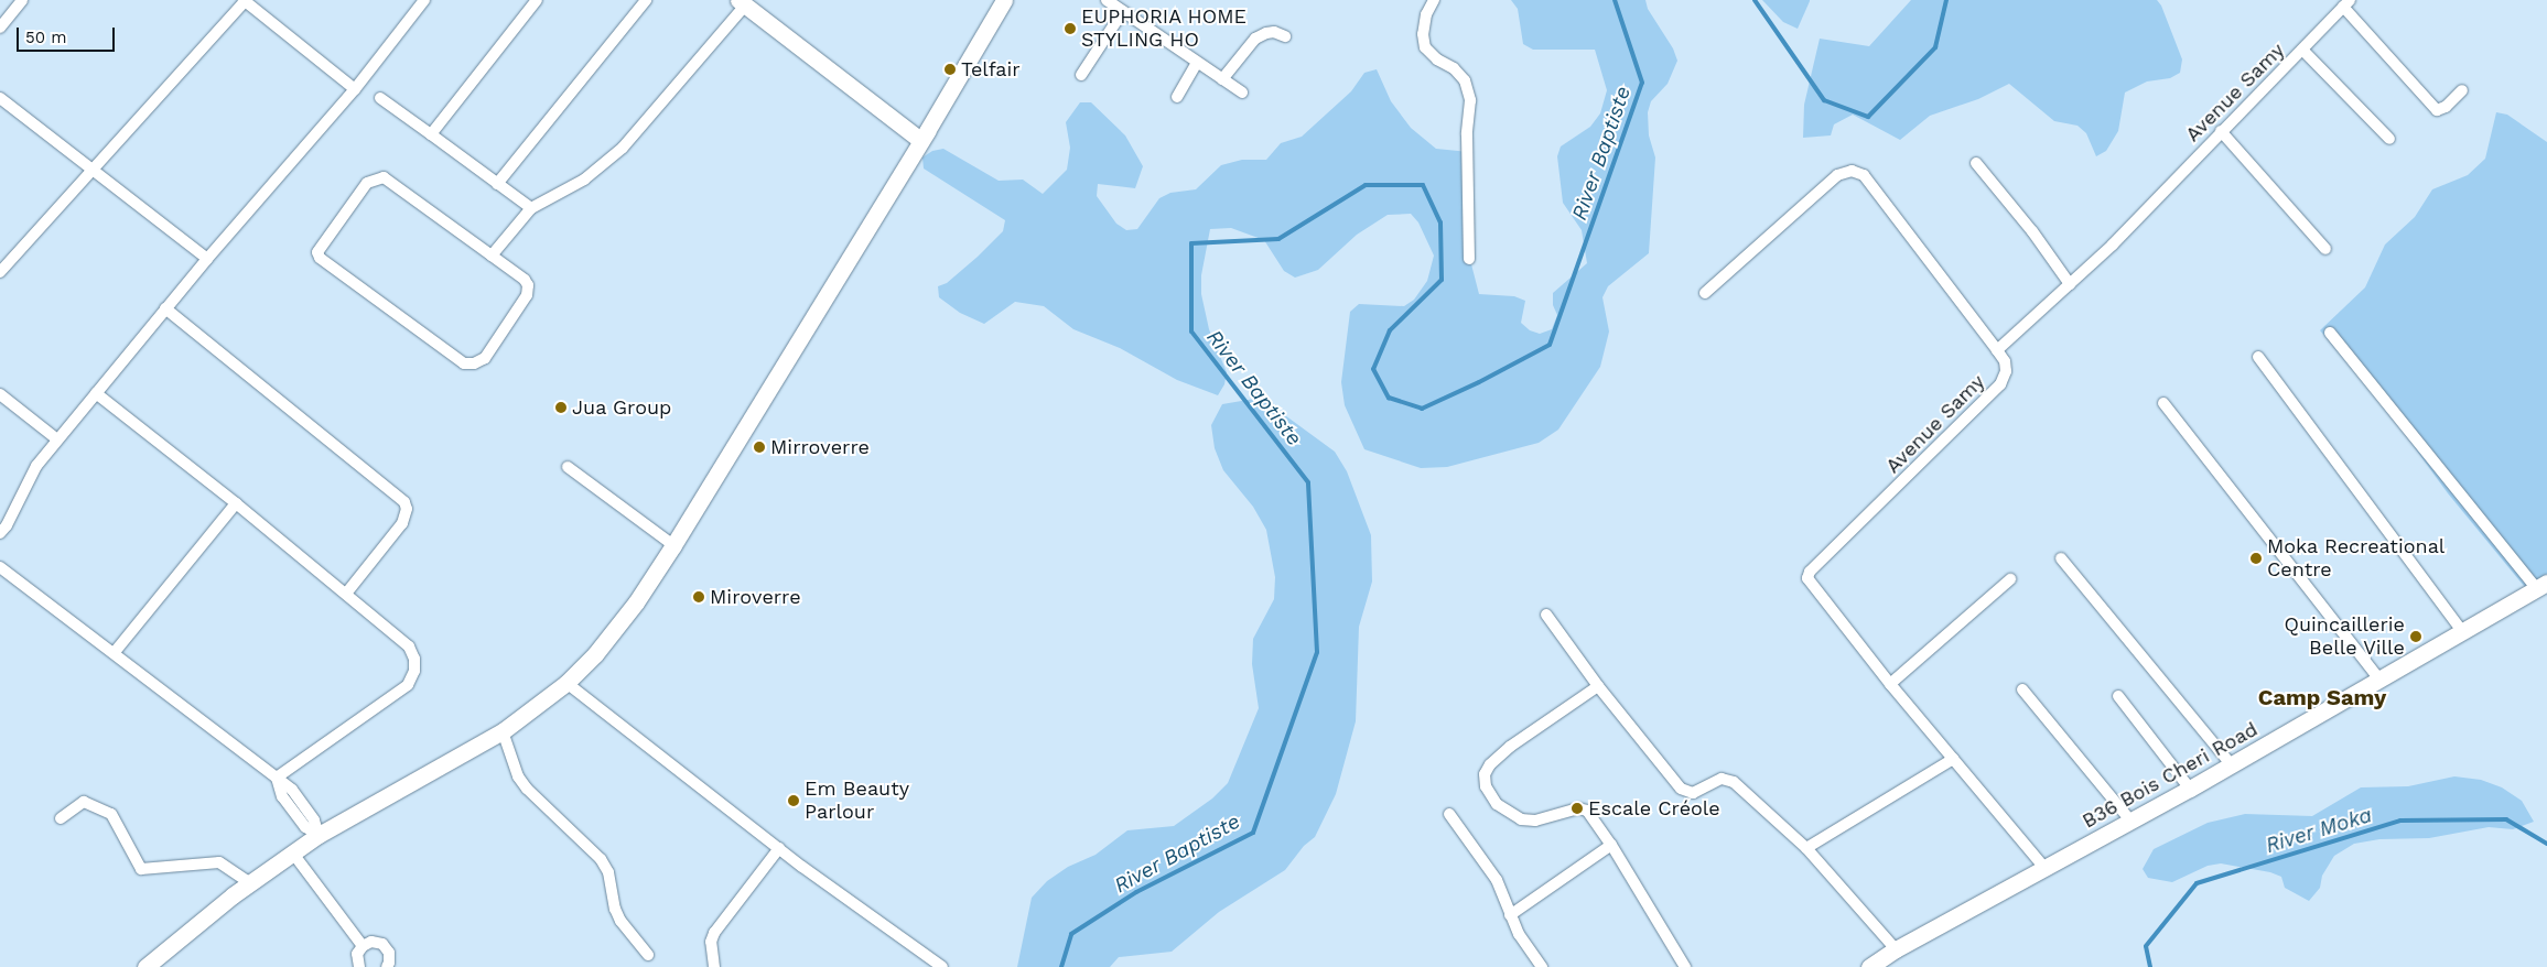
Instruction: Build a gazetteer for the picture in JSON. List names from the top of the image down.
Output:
{
  "streets": {
    "main road": ["B36 Bois Cheri Road"],
    "street": ["Avenue Samy"]
  },
  "crossings": [
    ["Avenue Samy", "B36 Bois Cheri Road"]
  ],
  "districts": ["Camp Samy"],
  "water": ["River Baptiste", "River Moka"],
  "places": [
    "EUPHORIA HOME STYLING HO",
    "Telfair",
    "Jua Group",
    "Mirroverre",
    "Moka Recreational Centre",
    "Miroverre",
    "Quincaillerie Belle Ville",
    "Em Beauty Parlour",
    "Escale Créole"
  ],
  "scale_bar": "50 m"
}
